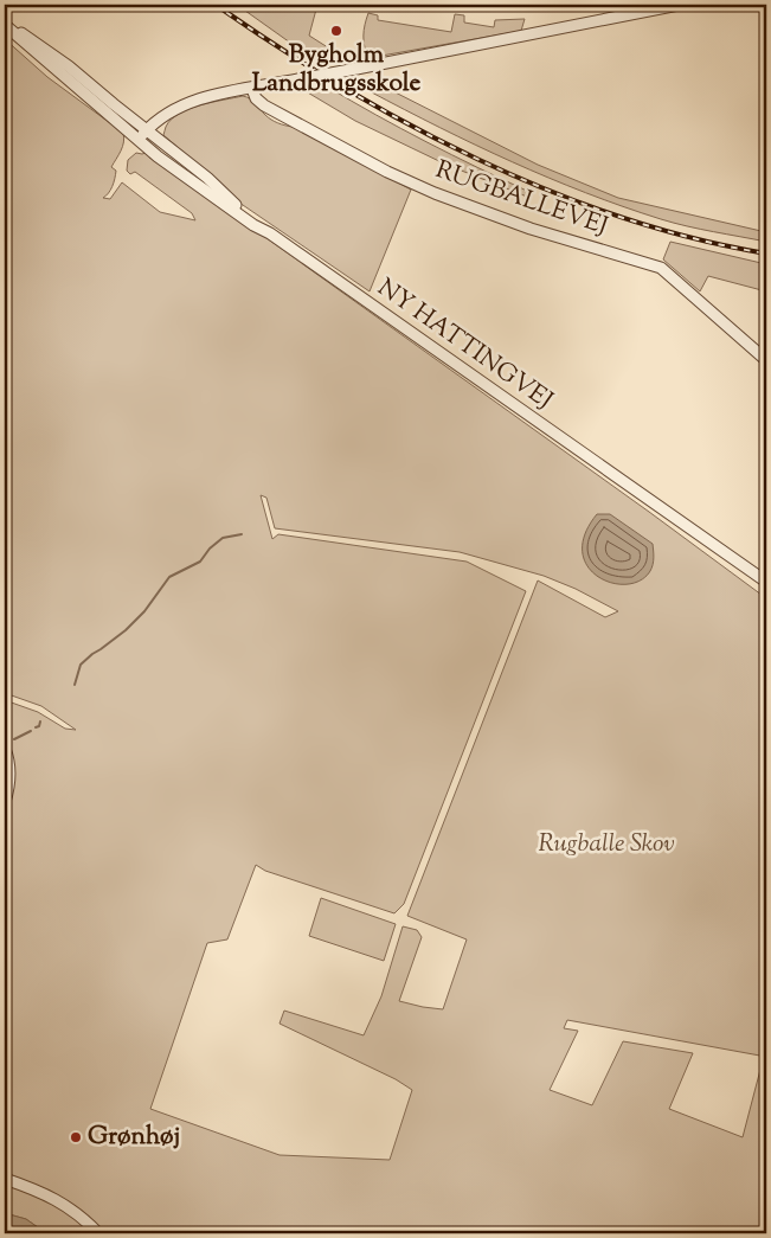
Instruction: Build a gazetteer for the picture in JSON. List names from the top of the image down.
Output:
{
  "streets": {
    "street": ["RUGBALLEVEJ", "NY HATTINGVEJ"]
  },
  "parks": ["Rugballe Skov"],
  "places": ["Bygholm Landbrugsskole", "Grønhøj"]
}
